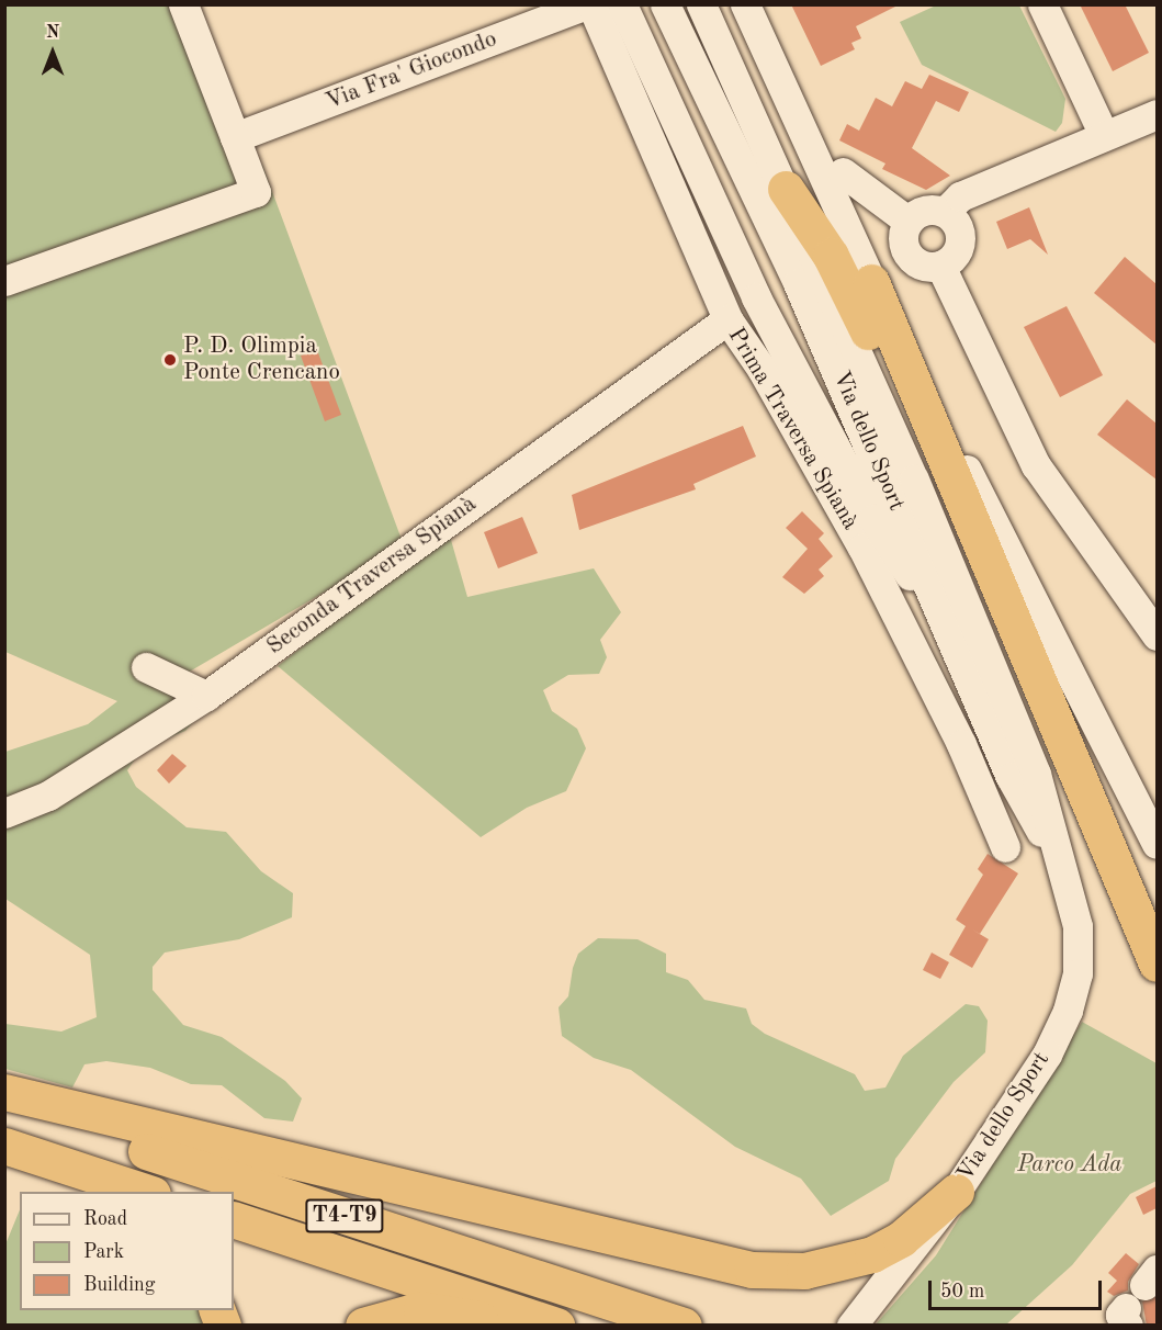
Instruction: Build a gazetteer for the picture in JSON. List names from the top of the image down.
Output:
{
  "streets": {
    "highway": ["T4-T9"],
    "street": [
      "Via Fra' Giocondo",
      "Prima Traversa Spianà",
      "Via dello Sport",
      "Seconda Traversa Spianà"
    ]
  },
  "crossings": [
    ["Via Fra' Giocondo", "Prima Traversa Spianà"],
    ["Prima Traversa Spianà", "Seconda Traversa Spianà"]
  ],
  "parks": ["Parco Ada"],
  "places": ["P. D. Olimpia Ponte Crencano"],
  "legend": ["Road", "Park", "Building"],
  "scale_bar": "50 m",
  "north": "top"
}
